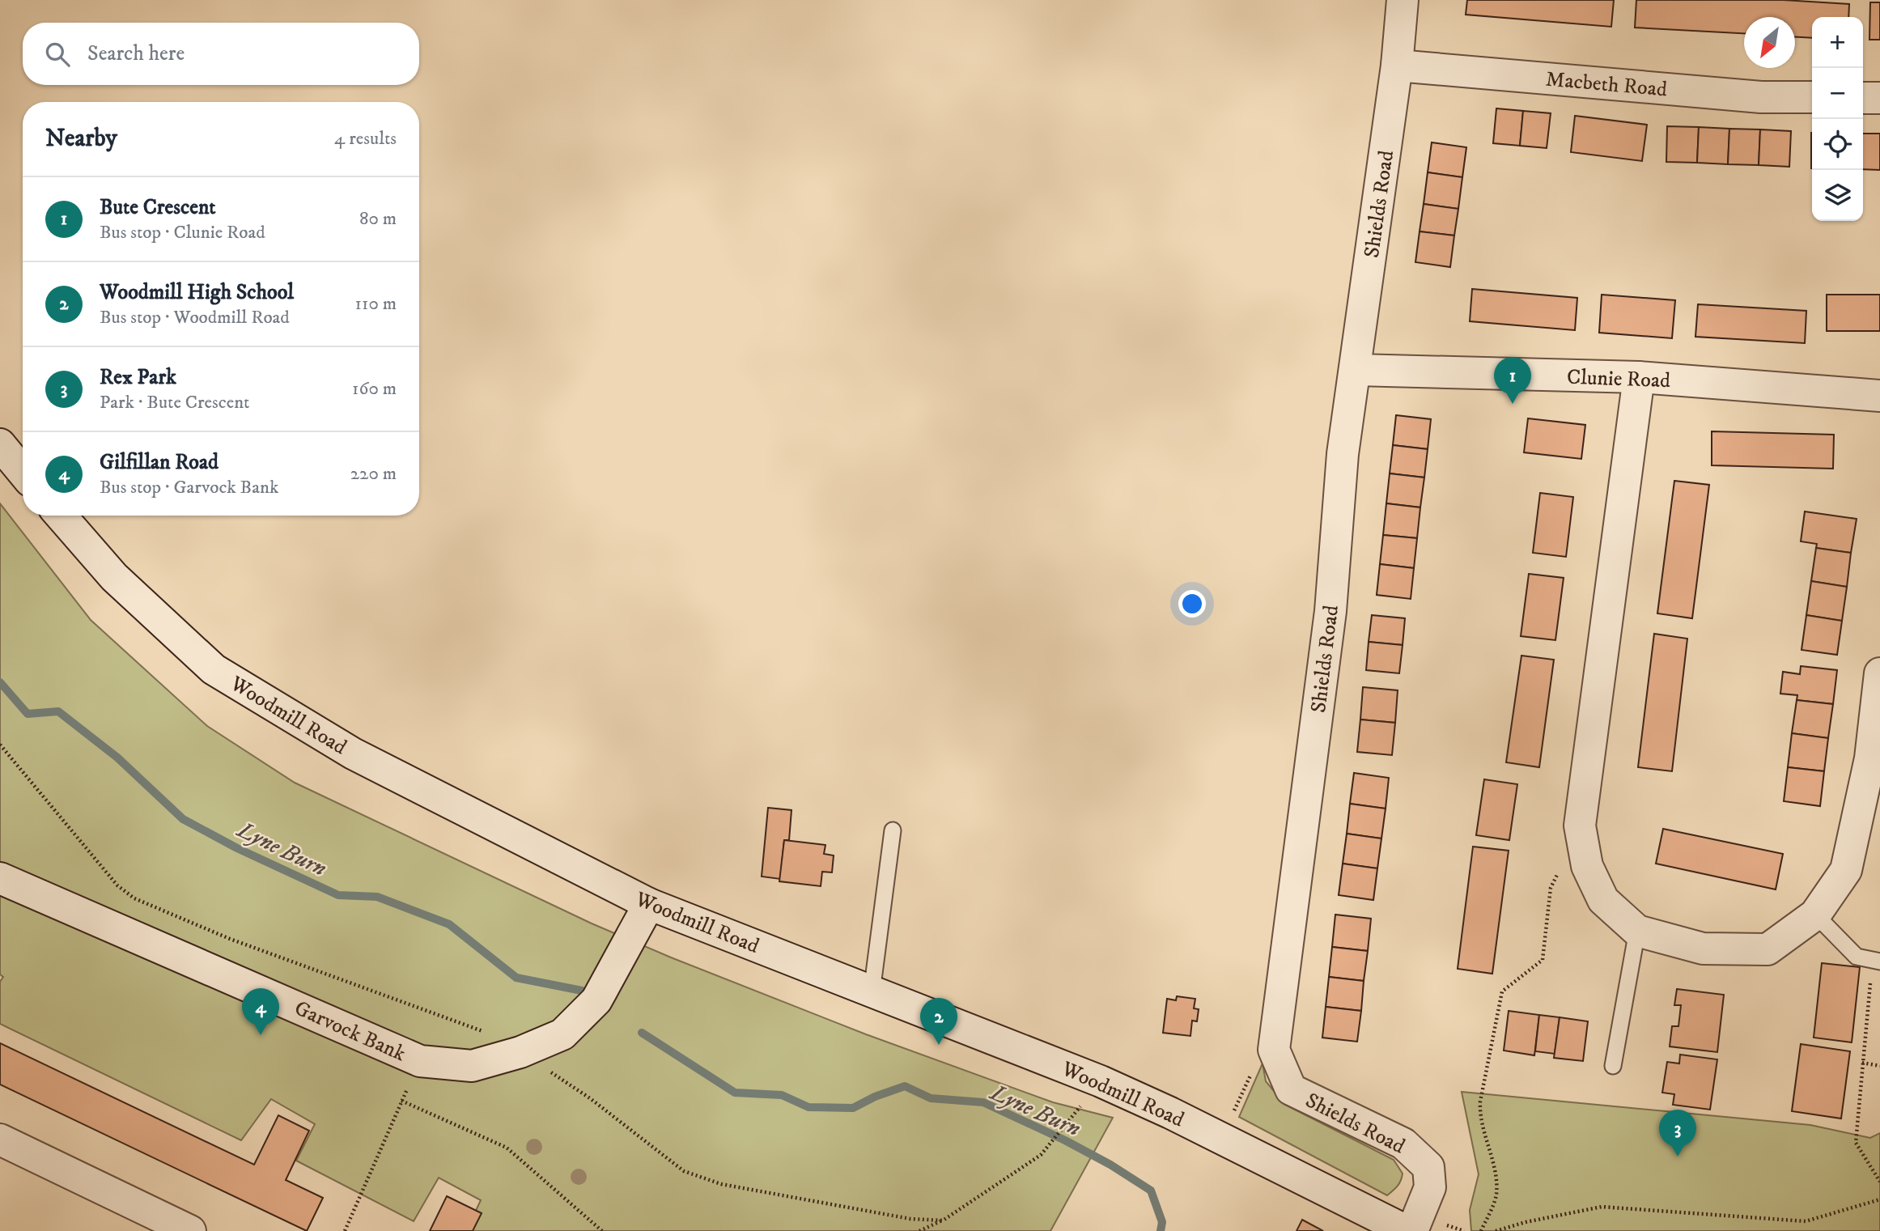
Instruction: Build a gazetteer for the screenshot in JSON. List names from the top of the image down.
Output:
{
  "streets": {
    "street": [
      "Macbeth Road",
      "Shields Road",
      "Clunie Road",
      "Woodmill Road",
      "Garvock Bank"
    ]
  },
  "crossings": [
    ["Macbeth Road", "Shields Road"],
    ["Shields Road", "Clunie Road"],
    ["Woodmill Road", "Garvock Bank"]
  ],
  "water": ["Lyne Burn"],
  "north": "bottom left",
  "page": {
    "map_buttons": ["+", "−"],
    "search": "Search here",
    "heading": ["Nearby", "4 results"],
    "list": [
      {
        "mark": "1",
        "name": "Bute Crescent",
        "note": "Bus stop · Clunie Road",
        "value": "80 m"
      },
      {
        "mark": "2",
        "name": "Woodmill High School",
        "note": "Bus stop · Woodmill Road",
        "value": "110 m"
      },
      {
        "mark": "3",
        "name": "Rex Park",
        "note": "Park · Bute Crescent",
        "value": "160 m"
      },
      {
        "mark": "4",
        "name": "Gilfillan Road",
        "note": "Bus stop · Garvock Bank",
        "value": "220 m"
      }
    ],
    "pins": [
      "1",
      "4",
      "2",
      "3"
    ]
  }
}
